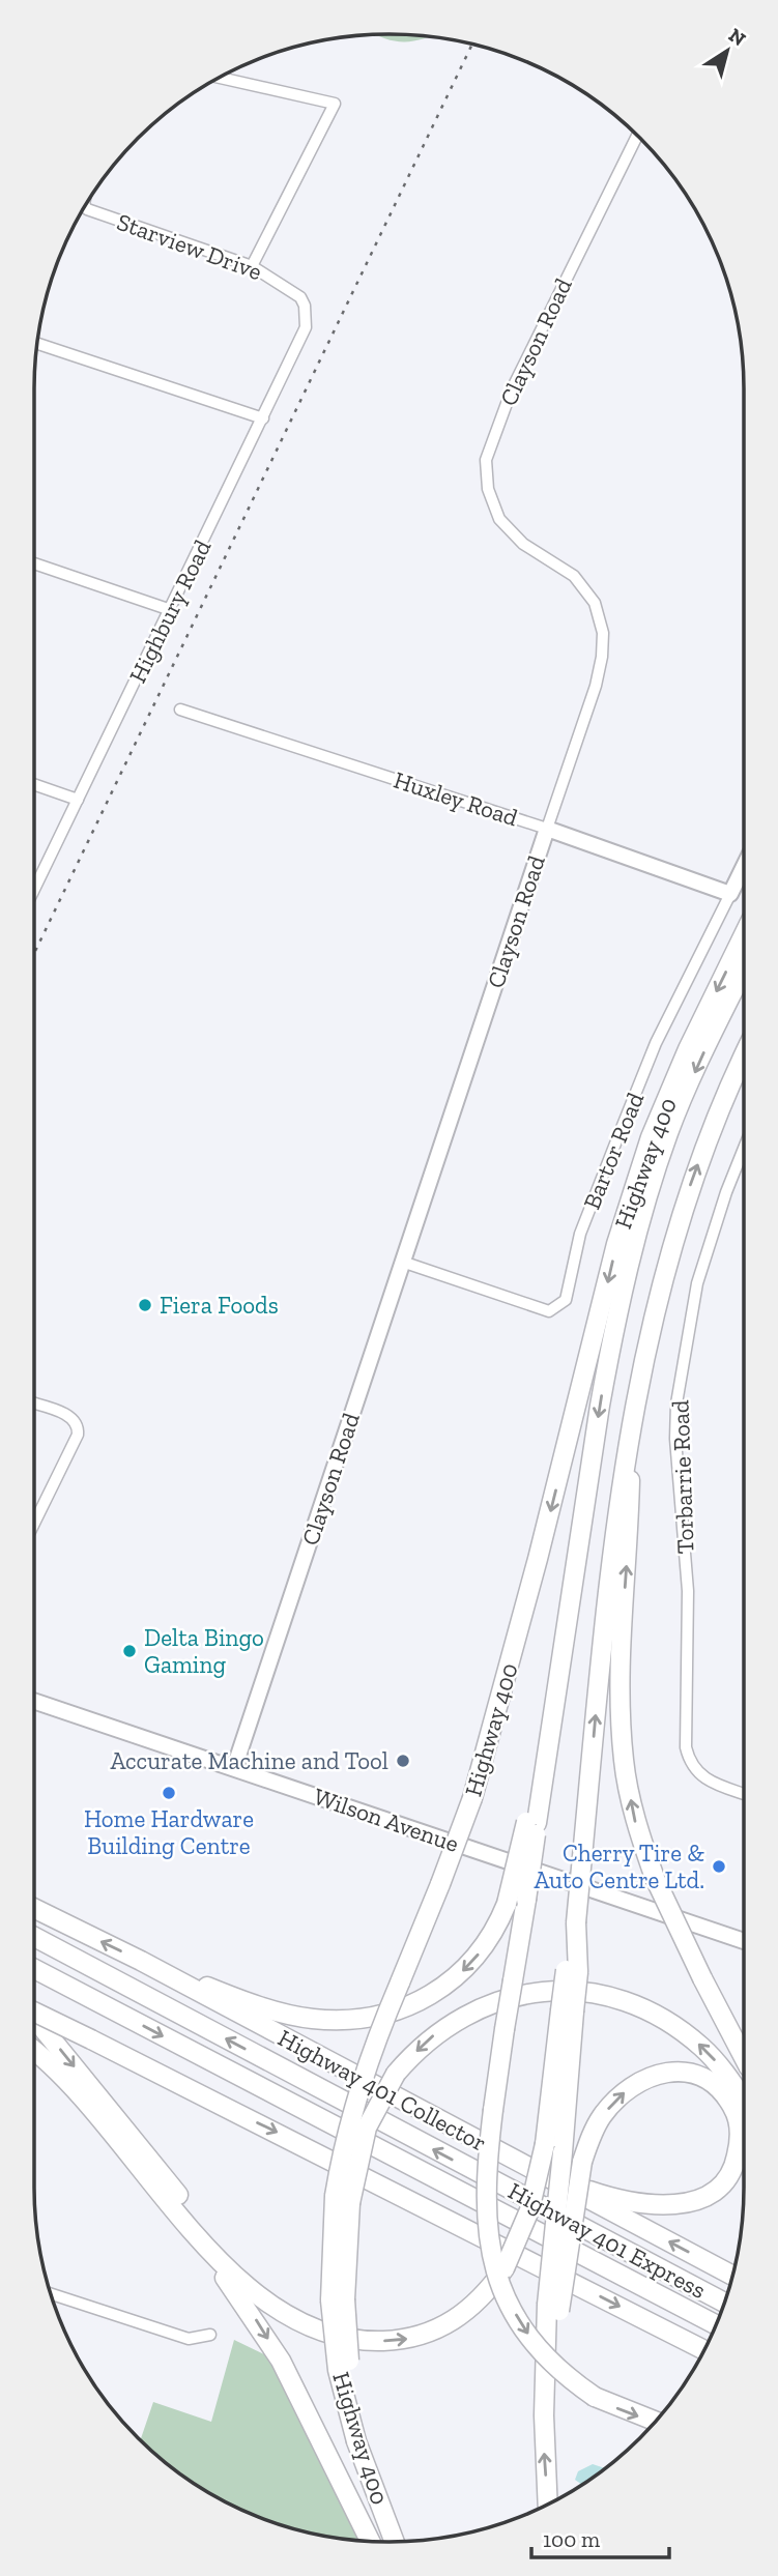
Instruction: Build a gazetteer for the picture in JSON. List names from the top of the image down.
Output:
{
  "streets": {
    "highway": ["Highway 400", "Highway 401 Collector", "Highway 401 Express"],
    "street": [
      "Starview Drive",
      "Clayson Road",
      "Highbury Road",
      "Huxley Road",
      "Bartor Road",
      "Torbarrie Road",
      "Wilson Avenue"
    ]
  },
  "crossings": [
    ["Starview Drive", "Highbury Road"],
    ["Clayson Road", "Huxley Road"],
    ["Clayson Road", "Bartor Road"],
    ["Clayson Road", "Wilson Avenue"],
    ["Huxley Road", "Bartor Road"]
  ],
  "places": [
    "Fiera Foods",
    "Delta Bingo Gaming",
    "Accurate Machine and Tool",
    "Home Hardware Building Centre",
    "Cherry Tire & Auto Centre Ltd."
  ],
  "scale_bar": "100 m",
  "north": "top right"
}
